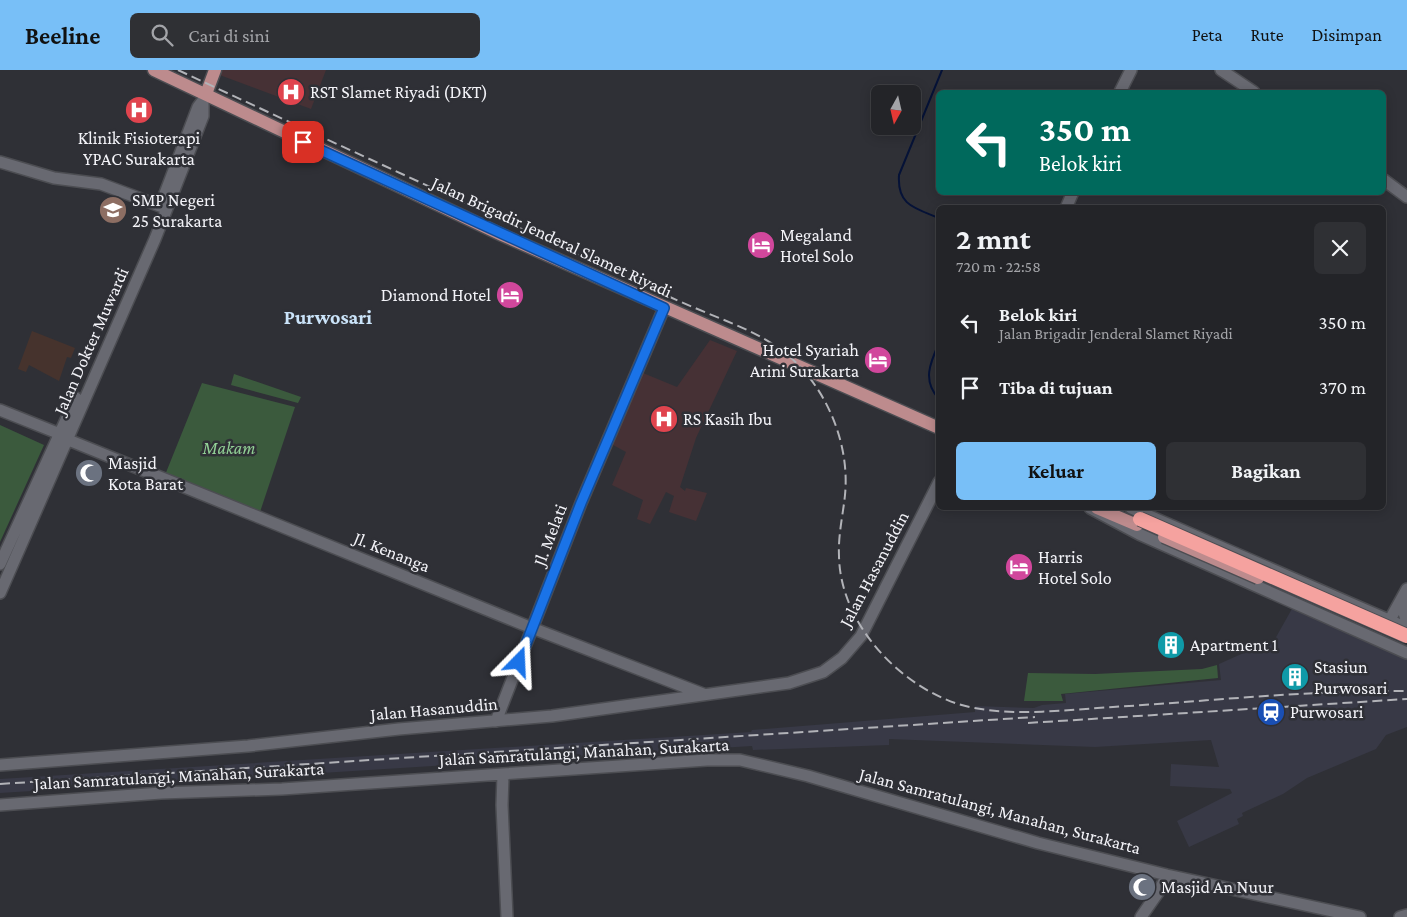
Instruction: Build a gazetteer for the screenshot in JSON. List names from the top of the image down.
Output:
{
  "streets": {
    "main road": [
      "Jalan Brigadir Jenderal Slamet Riyadi",
      "Jalan Dokter Muwardi",
      "Jl. Melati",
      "Jl. Kenanga",
      "Jalan Hasanuddin",
      "Jalan Samratulangi, Manahan, Surakarta"
    ]
  },
  "crossings": [
    ["Jalan Brigadir Jenderal Slamet Riyadi", "Jalan Dokter Muwardi"],
    ["Jalan Brigadir Jenderal Slamet Riyadi", "Jl. Melati"],
    ["Jalan Dokter Muwardi", "Jl. Kenanga"],
    ["Jl. Melati", "Jl. Kenanga"],
    ["Jl. Melati", "Jalan Hasanuddin"],
    ["Jl. Kenanga", "Jalan Hasanuddin"]
  ],
  "districts": ["Purwosari"],
  "parks": ["Makam"],
  "places": {
    "hospital": ["RST Slamet Riyadi (DKT)", "Klinik Fisioterapi YPAC Surakarta", "RS Kasih Ibu"],
    "school or university": ["SMP Negeri 25 Surakarta"],
    "hotel": [
      "Megaland Hotel Solo",
      "Diamond Hotel",
      "Hotel Syariah Arini Surakarta",
      "Harris Hotel Solo"
    ],
    "mosque": ["Masjid Kota Barat", "Masjid An Nuur"],
    "building": ["Apartment 1", "Stasiun Purwosari"],
    "station": ["Purwosari"]
  },
  "north": "bottom",
  "page": {
    "header": "Beeline",
    "search": "Cari di sini",
    "nav": ["Peta", "Rute", "Disimpan"],
    "turn": ["350 m", "Belok kiri"],
    "heading": ["2 mnt", "720 m · 22:58"],
    "list": [
      {
        "name": "Belok kiri",
        "note": "Jalan Brigadir Jenderal Slamet Riyadi",
        "value": "350 m"
      },
      {
        "name": "Tiba di tujuan",
        "value": "370 m"
      }
    ],
    "buttons": ["Keluar", "Bagikan"]
  }
}
